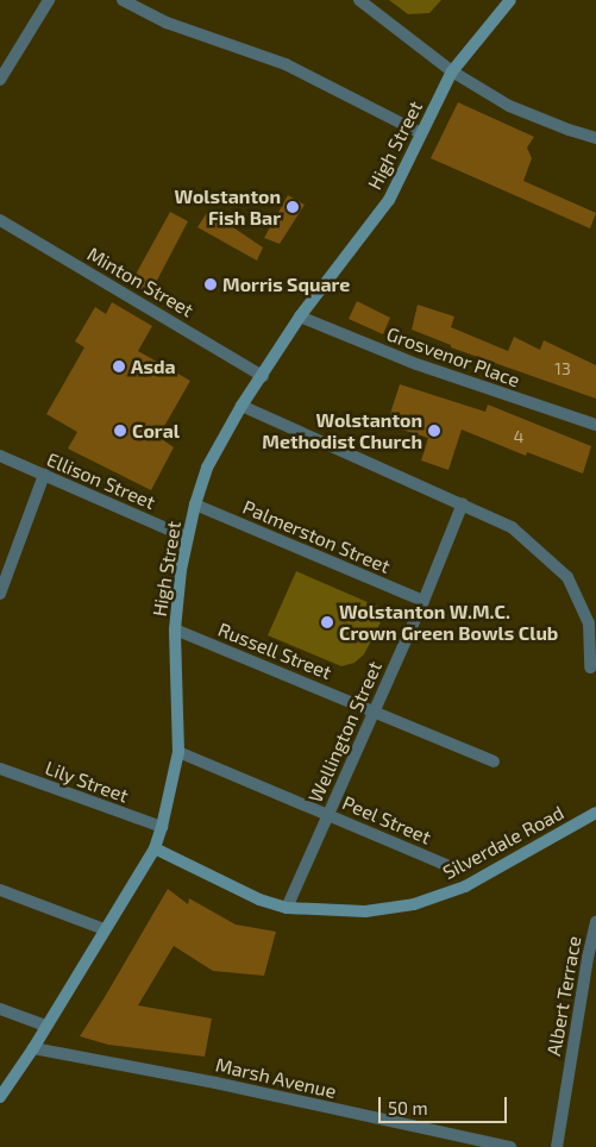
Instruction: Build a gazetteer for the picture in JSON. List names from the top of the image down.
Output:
{
  "streets": {
    "main road": ["High Street", "Silverdale Road"],
    "street": [
      "Minton Street",
      "Grosvenor Place",
      "Ellison Street",
      "Palmerston Street",
      "Russell Street",
      "Wellington Street",
      "Lily Street",
      "Peel Street",
      "Albert Terrace",
      "Marsh Avenue"
    ]
  },
  "crossings": [
    ["High Street", "Minton Street"],
    ["High Street", "Grosvenor Place"],
    ["High Street", "Ellison Street"],
    ["High Street", "Palmerston Street"],
    ["High Street", "Russell Street"],
    ["High Street", "Lily Street"],
    ["High Street", "Peel Street"],
    ["High Street", "Silverdale Road"],
    ["High Street", "Marsh Avenue"],
    ["Palmerston Street", "Wellington Street"],
    ["Russell Street", "Wellington Street"],
    ["Wellington Street", "Peel Street"],
    ["Wellington Street", "Silverdale Road"]
  ],
  "places": [
    "Wolstanton Fish Bar",
    "Morris Square",
    "Asda",
    "Coral",
    "Wolstanton Methodist Church",
    "Wolstanton W.M.C. Crown Green Bowls Club"
  ],
  "house_numbers": ["13", "4"],
  "scale_bar": "50 m"
}
